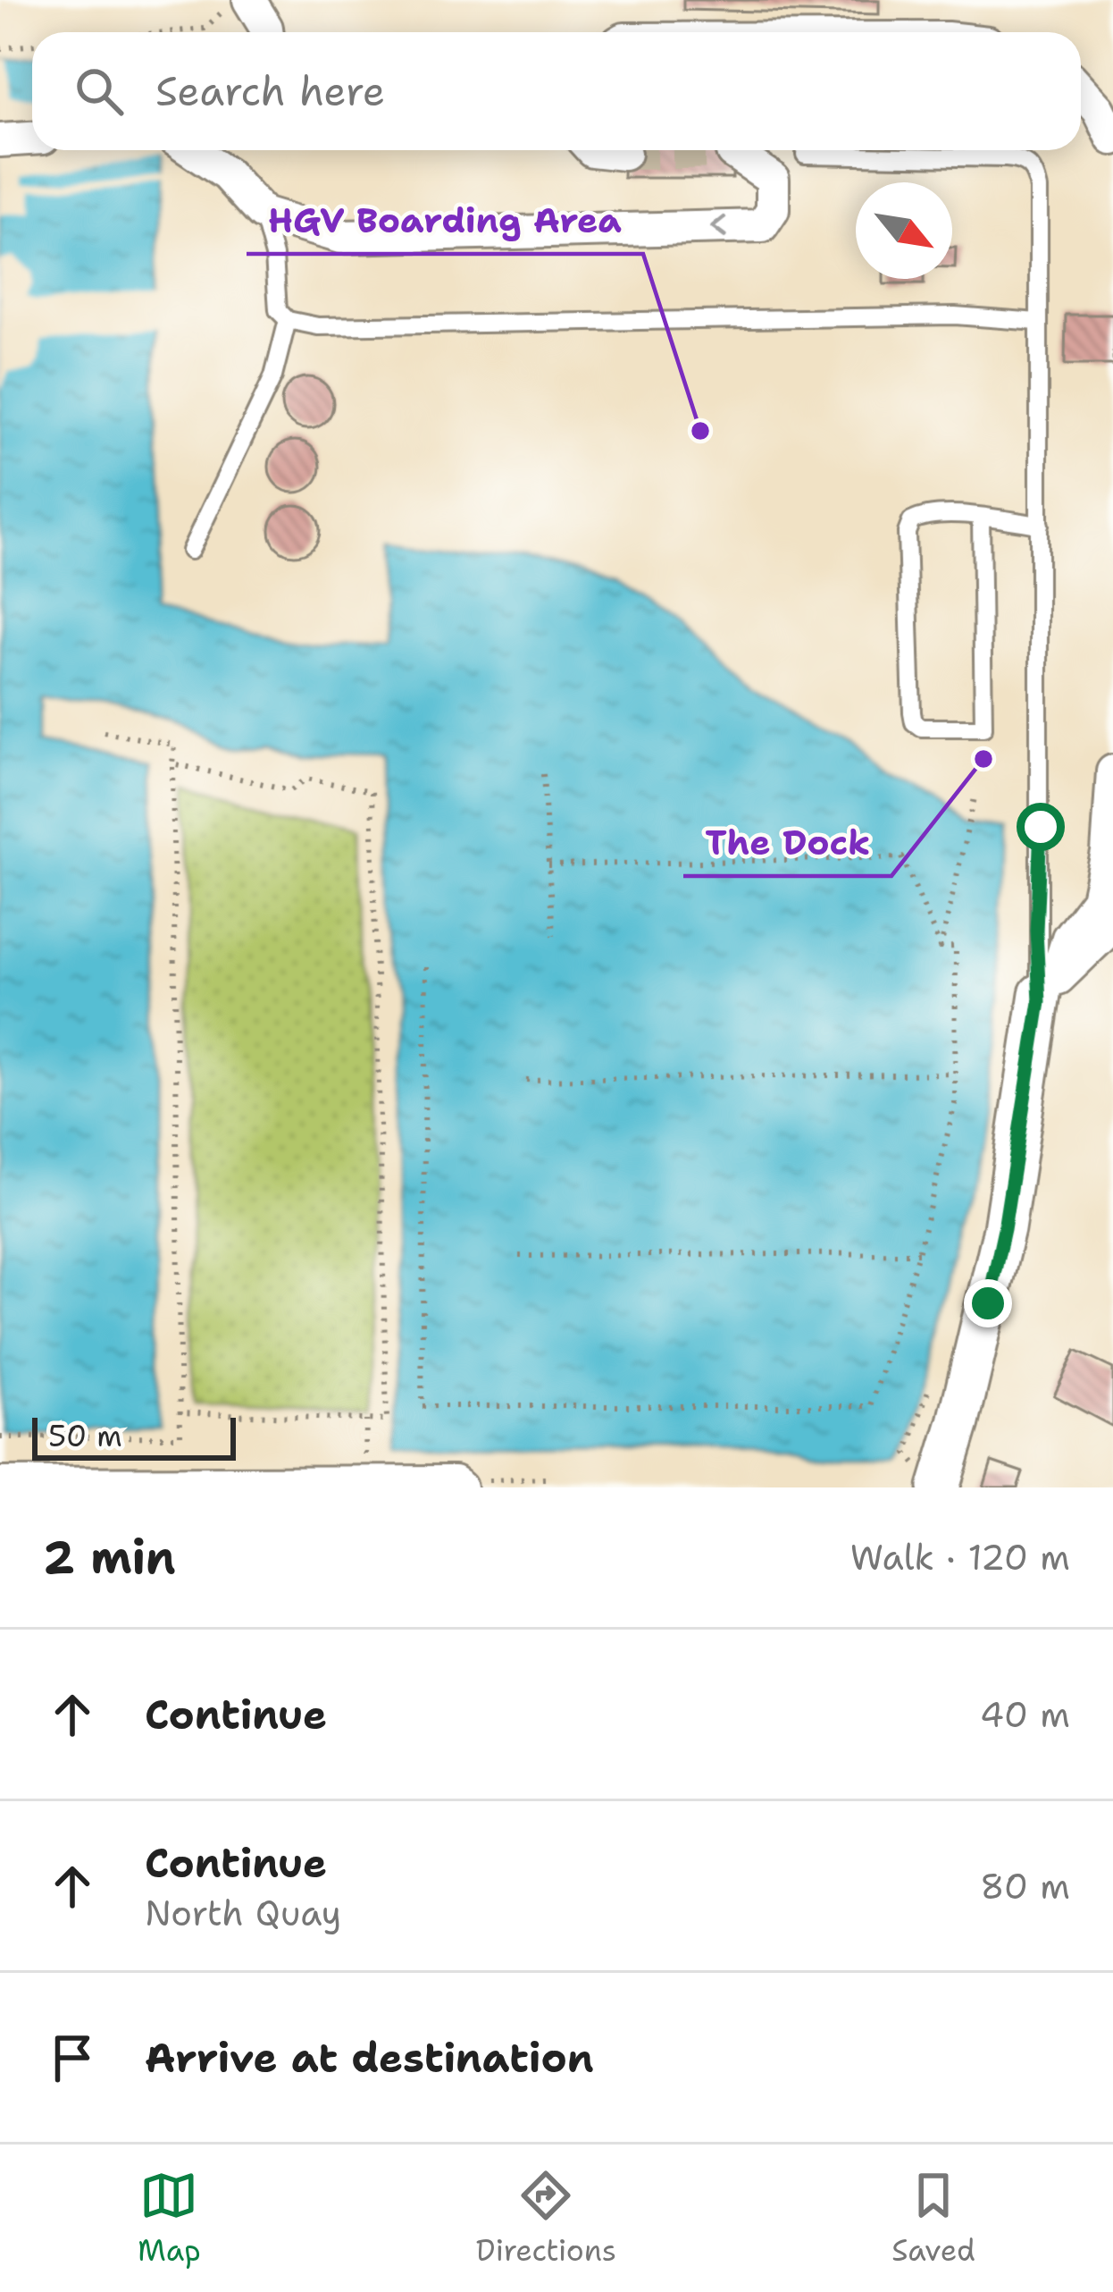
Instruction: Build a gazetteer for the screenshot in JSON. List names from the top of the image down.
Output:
{
  "places": ["HGV Boarding Area", "The Dock"],
  "scale_bar": "50 m",
  "north": "bottom right",
  "page": {
    "search": "Search here",
    "scale": "50 m",
    "heading": ["2 min", "Walk · 120 m"],
    "list": [
      ["Continue", "40 m"],
      ["Continue", "North Quay", "80 m"],
      "Arrive at destination"
    ],
    "nav": ["Map", "Directions", "Saved"]
  }
}
